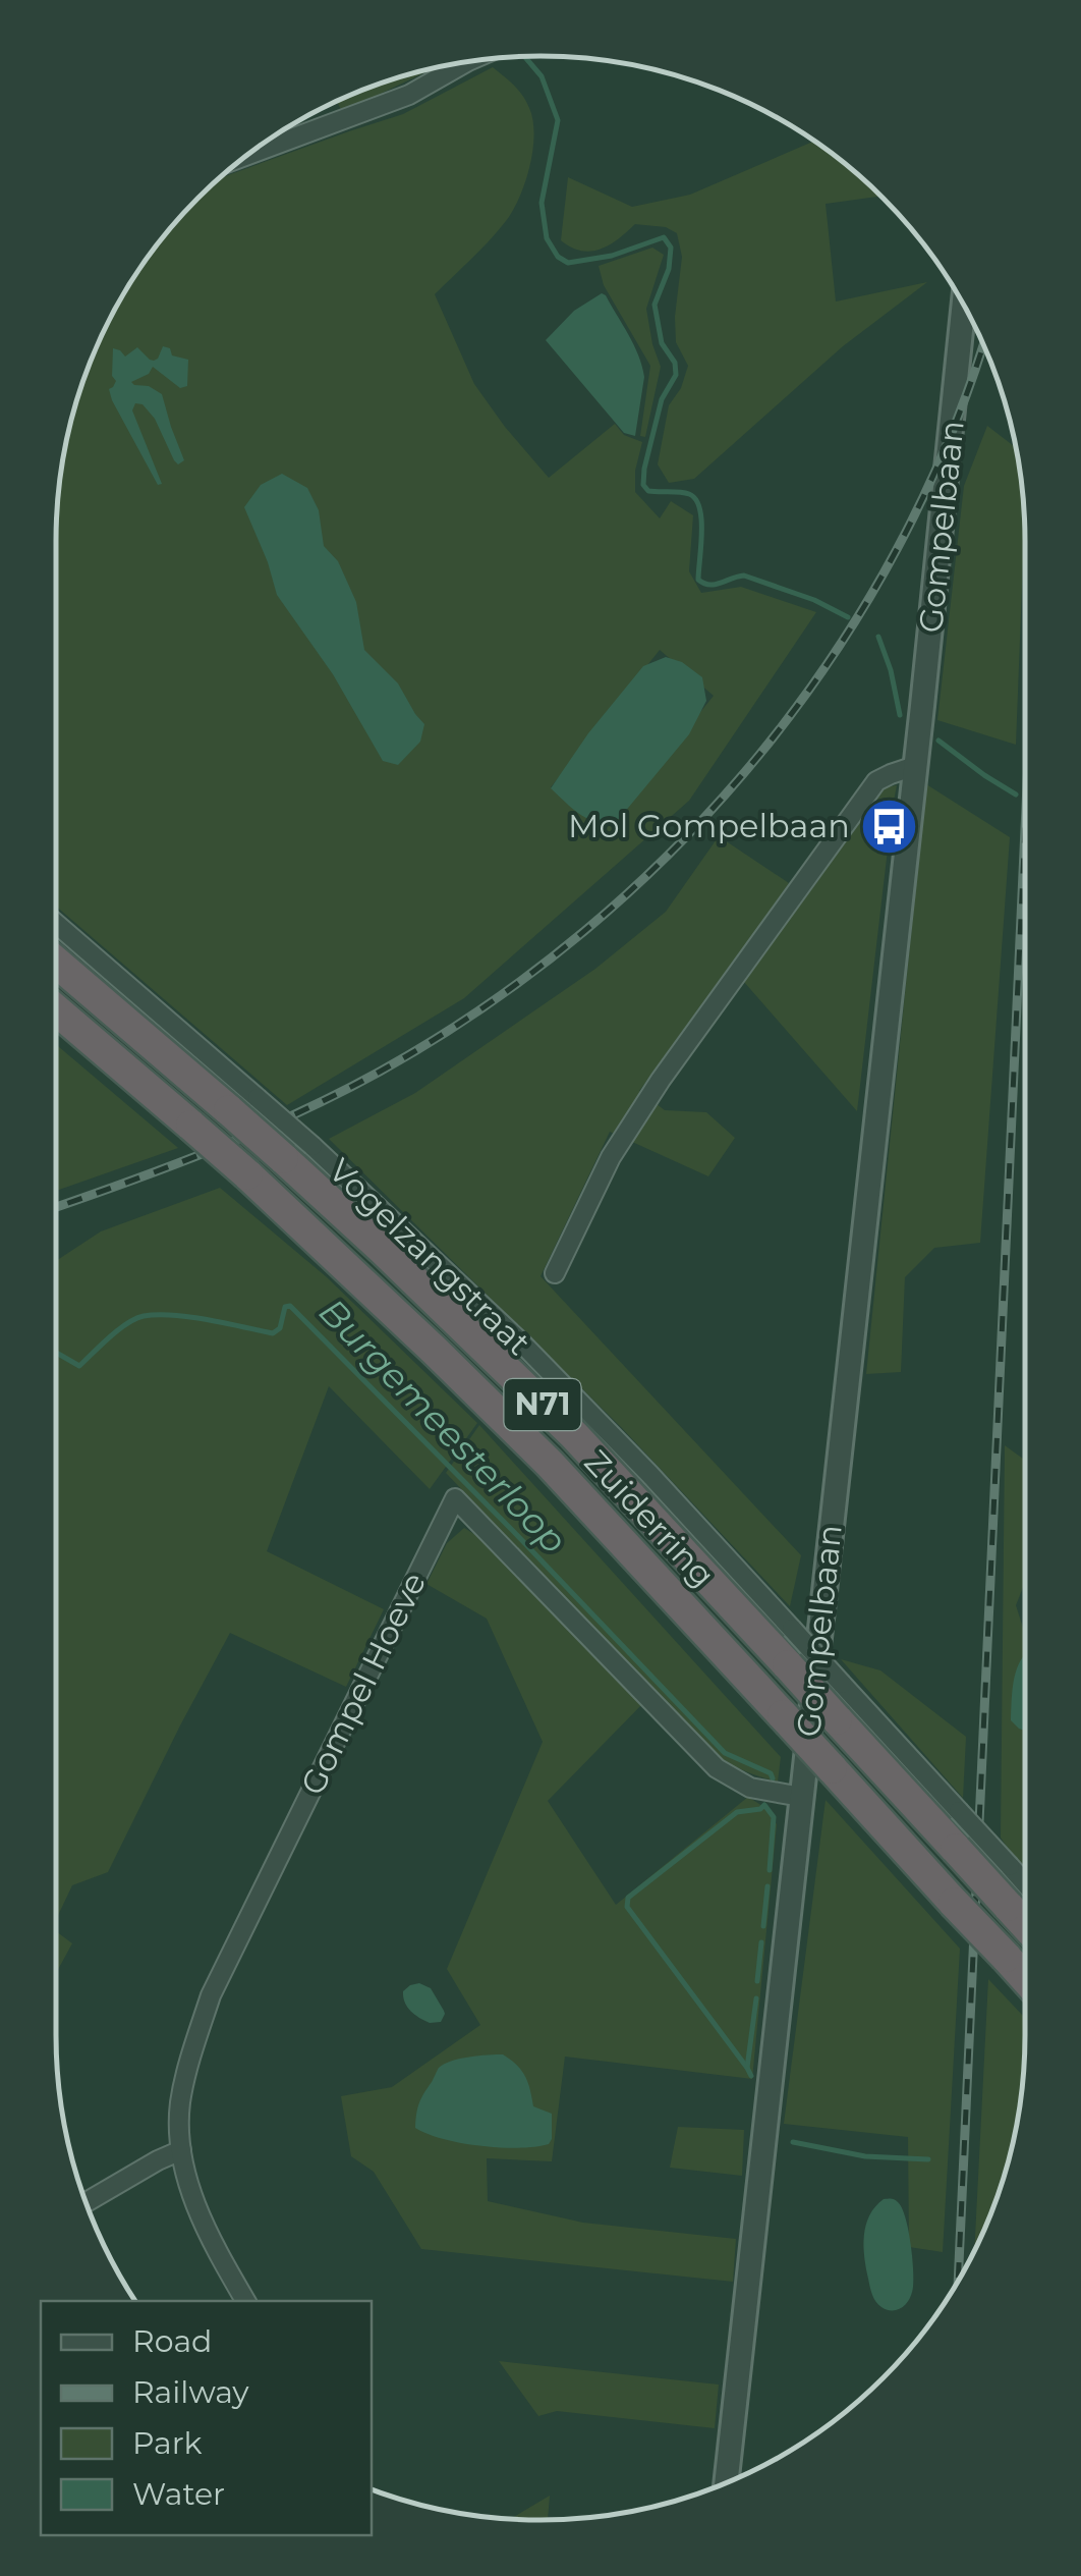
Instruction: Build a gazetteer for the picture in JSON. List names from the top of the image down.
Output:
{
  "streets": {
    "highway": ["N71", "Zuiderring"],
    "street": ["Gompelbaan", "Vogelzangstraat", "Gompel Hoeve"]
  },
  "crossings": [
    ["Gompelbaan", "Gompel Hoeve"],
    ["Vogelzangstraat", "Zuiderring"]
  ],
  "water": ["Burgemeesterloop"],
  "places": {
    "bus stop": ["Mol Gompelbaan"]
  },
  "legend": [
    "Road",
    "Railway",
    "Park",
    "Water"
  ]
}
